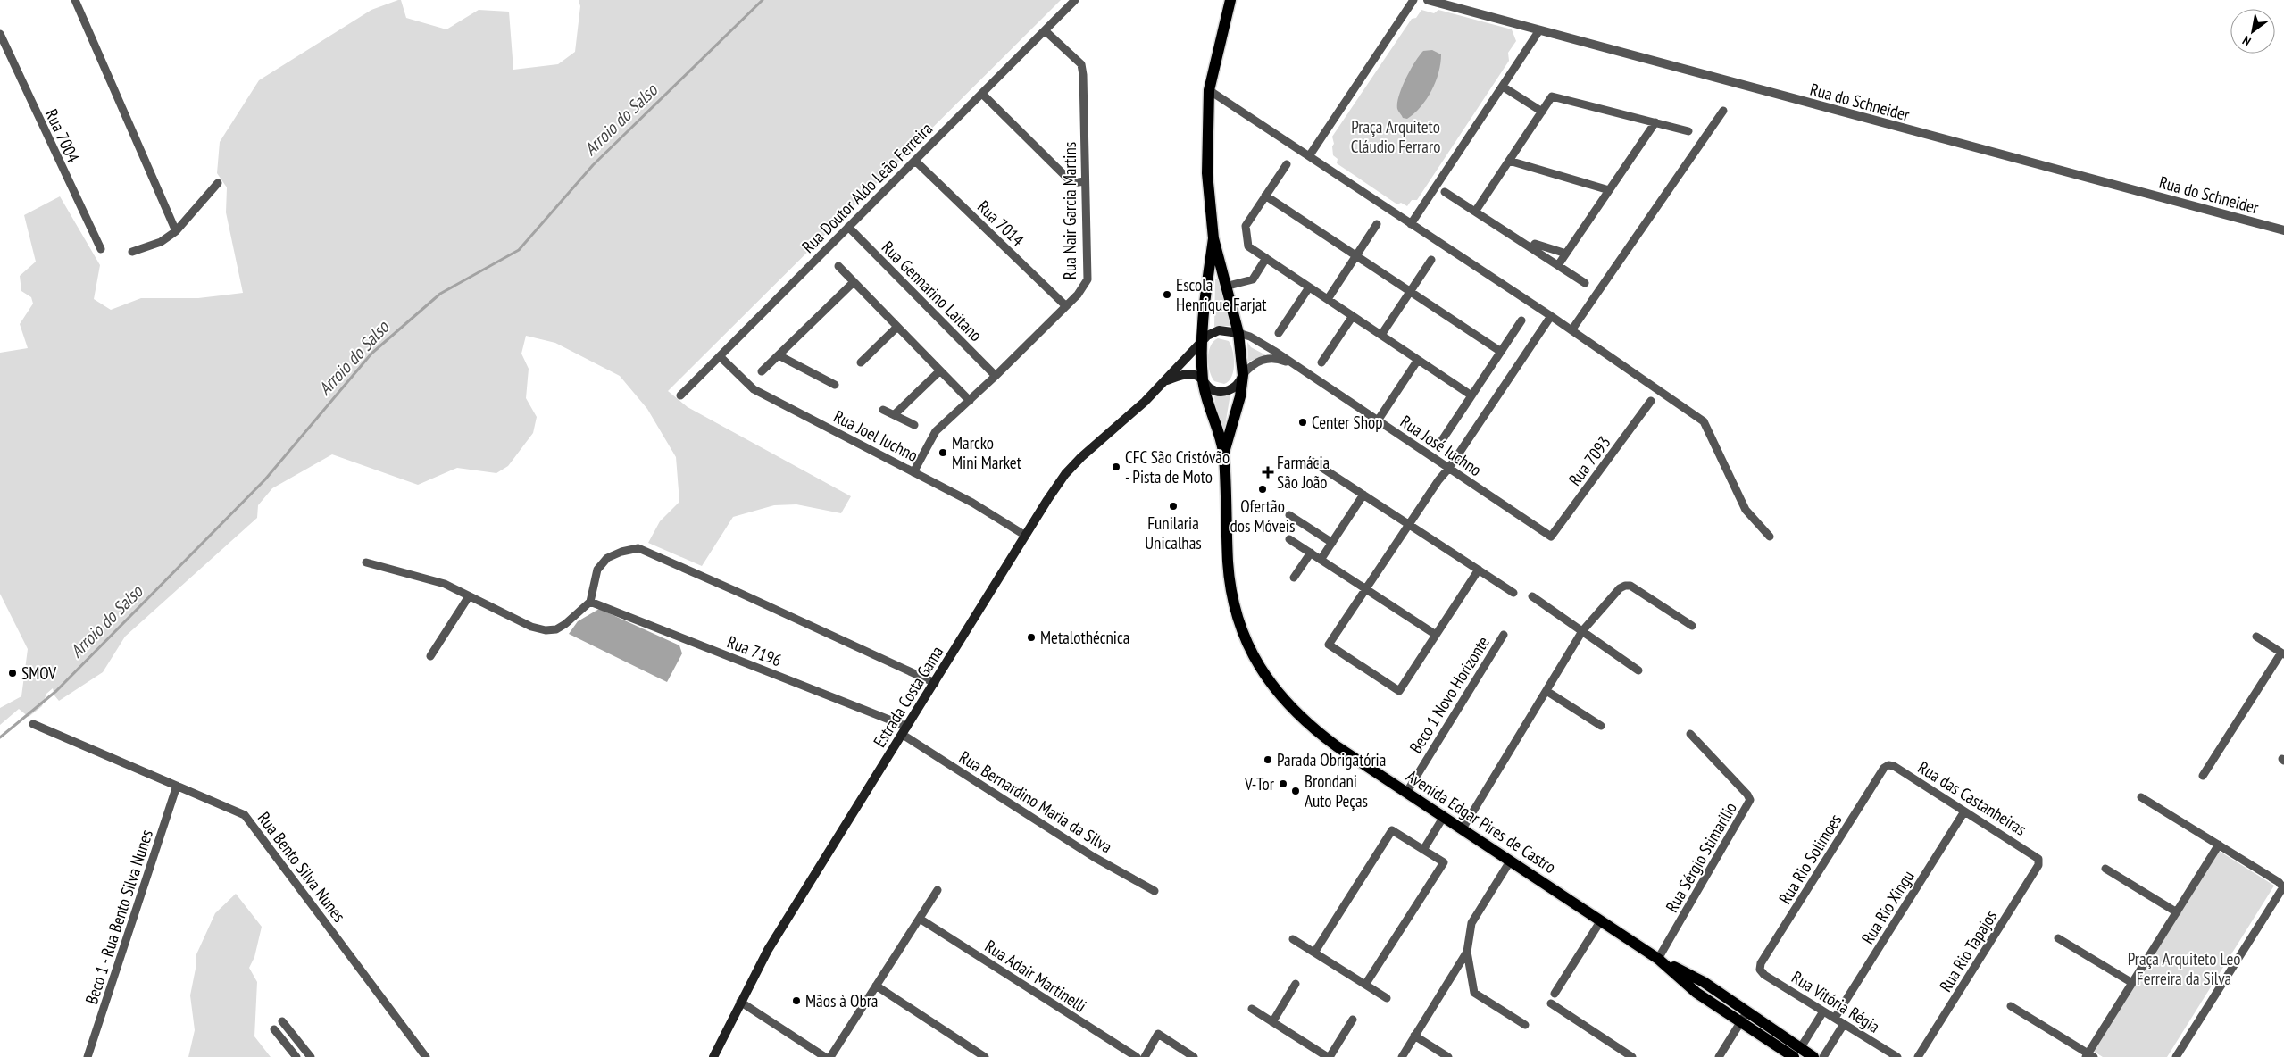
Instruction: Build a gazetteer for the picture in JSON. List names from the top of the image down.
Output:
{
  "streets": {
    "main road": ["Estrada Costa Gama", "Avenida Edgar Pires de Castro"],
    "street": [
      "Rua do Schneider",
      "Rua 7004",
      "Rua Doutor Aldo Leão Ferreira",
      "Rua Nair Garcia Martins",
      "Rua 7014",
      "Rua Gennarino Laitano",
      "Rua Joel Iuchno",
      "Rua José Iuchno",
      "Rua 7093",
      "Rua 7196",
      "Beco 1 Novo Horizonte",
      "Rua das Castanheiras",
      "Rua Bernardino Maria da Silva",
      "Rua Sérgio Stimarilio",
      "Rua Rio Solimoes",
      "Rua Bento Silva Nunes",
      "Rua Rio Xingu",
      "Beco 1 - Rua Bento Silva Nunes",
      "Rua Rio Tapajos",
      "Rua Adair Martinelli",
      "Rua Vitória Régia"
    ]
  },
  "crossings": [
    ["Rua Doutor Aldo Leão Ferreira", "Rua Nair Garcia Martins"],
    ["Rua Doutor Aldo Leão Ferreira", "Rua 7014"],
    ["Rua Doutor Aldo Leão Ferreira", "Rua Gennarino Laitano"],
    ["Rua Doutor Aldo Leão Ferreira", "Rua Joel Iuchno"],
    ["Rua Nair Garcia Martins", "Rua 7014"],
    ["Rua Nair Garcia Martins", "Rua Gennarino Laitano"],
    ["Rua Nair Garcia Martins", "Rua Joel Iuchno"],
    ["Rua Joel Iuchno", "Estrada Costa Gama"],
    ["Rua José Iuchno", "Rua 7093"],
    ["Rua José Iuchno", "Estrada Costa Gama"],
    ["Rua José Iuchno", "Avenida Edgar Pires de Castro"],
    ["Rua 7196", "Estrada Costa Gama"],
    ["Rua 7196", "Rua Bernardino Maria da Silva"],
    ["Beco 1 Novo Horizonte", "Avenida Edgar Pires de Castro"],
    ["Estrada Costa Gama", "Rua Bernardino Maria da Silva"],
    ["Estrada Costa Gama", "Avenida Edgar Pires de Castro"],
    ["Rua das Castanheiras", "Rua Rio Solimoes"],
    ["Rua das Castanheiras", "Rua Rio Xingu"],
    ["Rua das Castanheiras", "Rua Rio Tapajos"],
    ["Avenida Edgar Pires de Castro", "Rua Sérgio Stimarilio"],
    ["Rua Rio Solimoes", "Rua Vitória Régia"],
    ["Rua Bento Silva Nunes", "Beco 1 - Rua Bento Silva Nunes"],
    ["Rua Rio Xingu", "Rua Vitória Régia"]
  ],
  "water": ["Arroio do Salso"],
  "parks": ["Praça Arquiteto Cláudio Ferraro", "Praça Arquiteto Leo Ferreira da Silva"],
  "places": {
    "other": [
      "Escola Henrique Farjat",
      "Center Shop",
      "Marcko Mini Market",
      "CFC São Cristóvão - Pista de Moto",
      "Ofertão dos Móveis",
      "Funilaria Unicalhas",
      "Metalothécnica",
      "SMOV",
      "Parada Obrigatória",
      "V-Tor",
      "Brondani Auto Peças",
      "Mãos à Obra"
    ],
    "health": ["Farmácia São João"]
  },
  "north": "bottom left"
}
